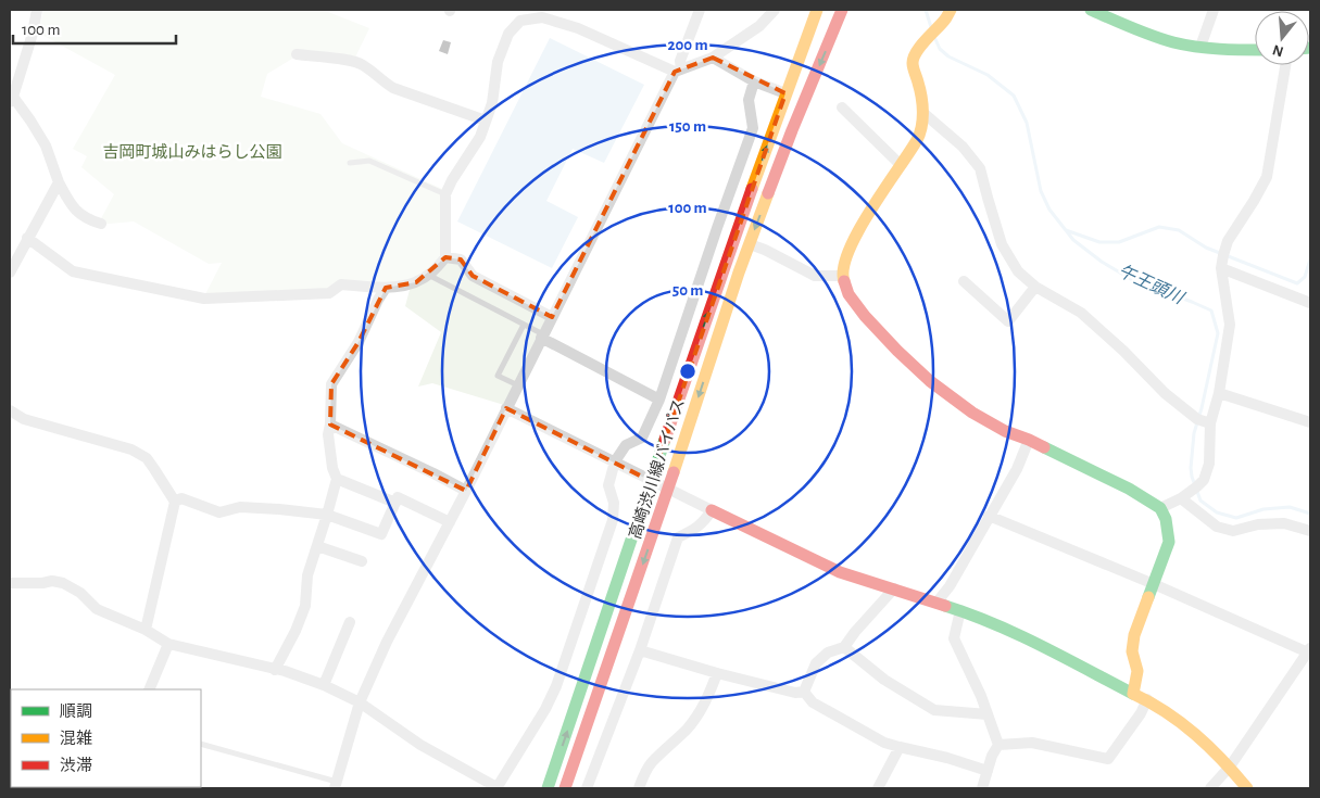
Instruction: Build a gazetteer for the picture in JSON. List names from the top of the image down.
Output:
{
  "streets": {
    "street": ["高崎渋川線バイパス"]
  },
  "water": ["午王頭川"],
  "parks": ["吉岡町城山みはらし公園"],
  "legend": ["順調", "混雑", "渋滞"],
  "scale_bar": "100 m",
  "north": "bottom",
  "rings": [
    "200 m",
    "150 m",
    "100 m",
    "50 m"
  ]
}
